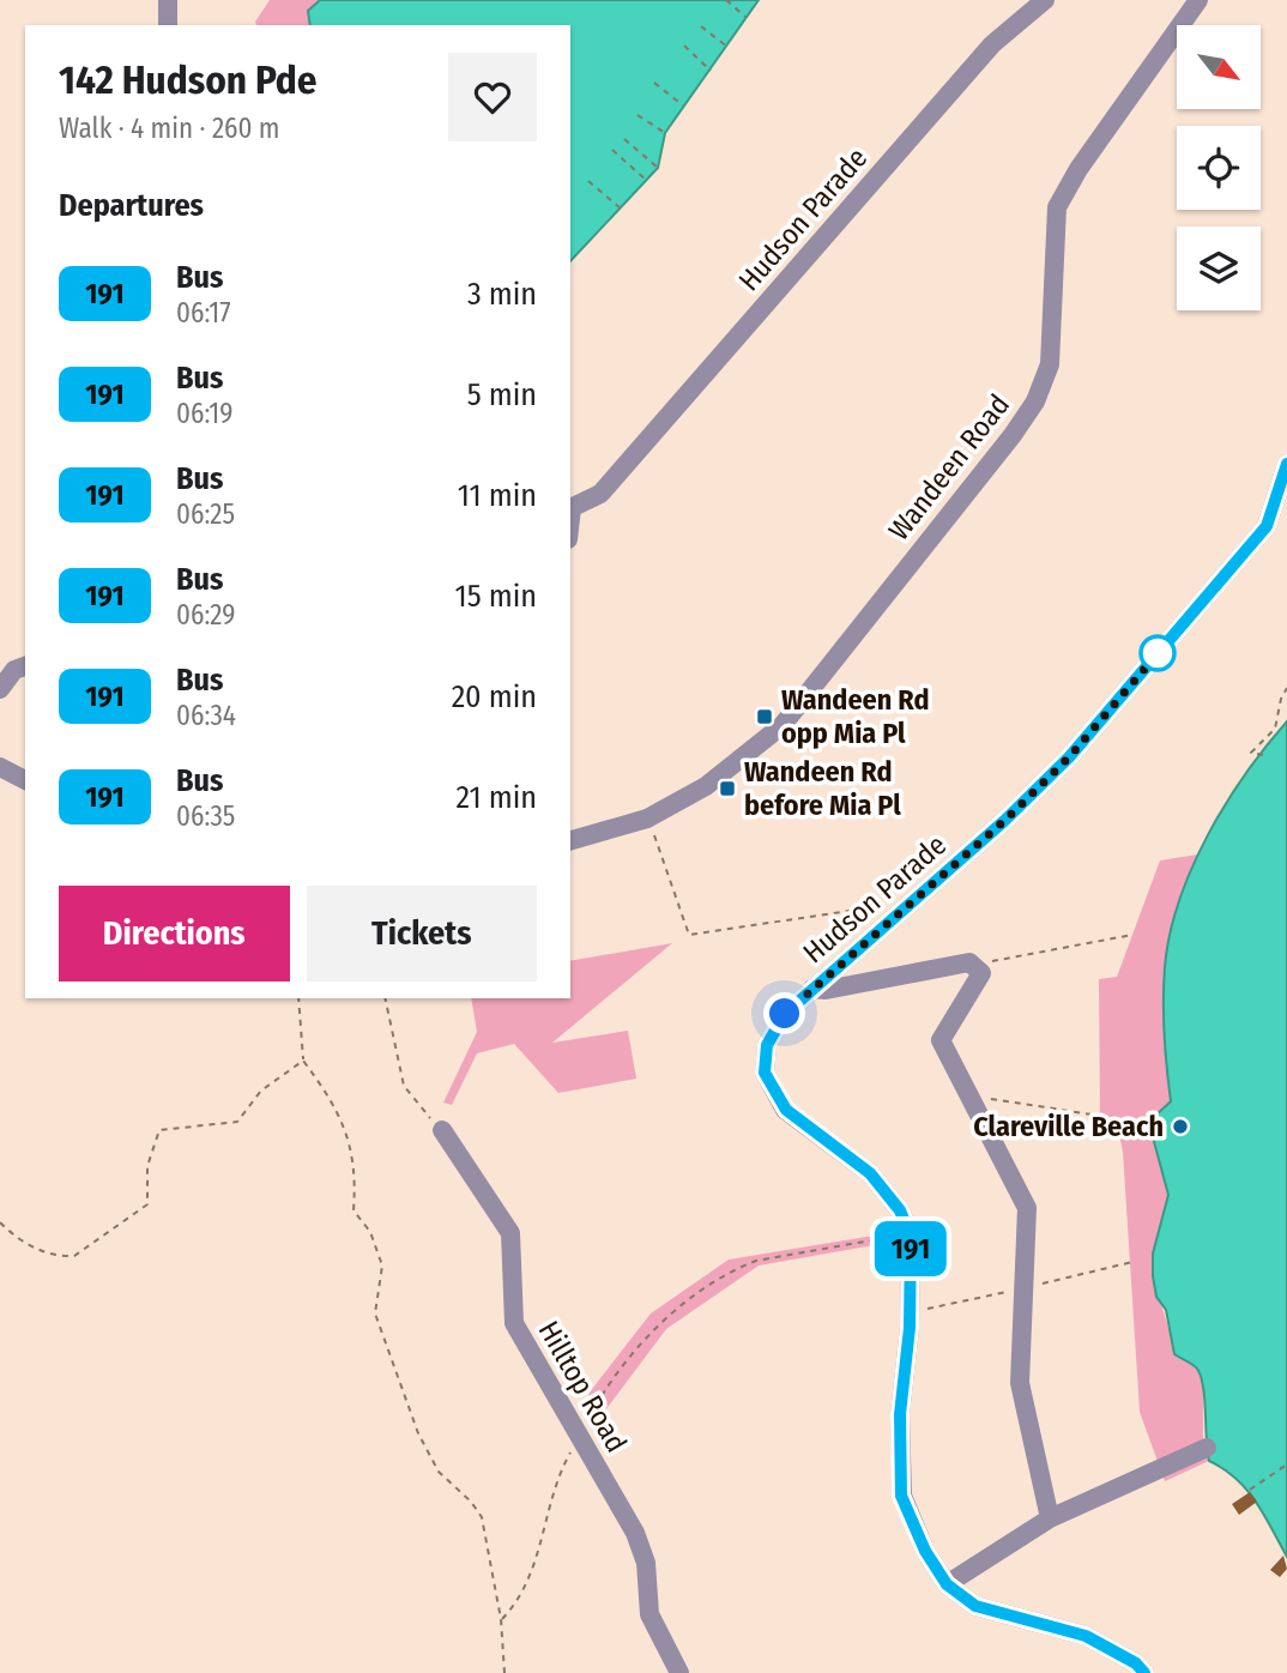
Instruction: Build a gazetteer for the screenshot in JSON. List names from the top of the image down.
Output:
{
  "streets": {
    "street": ["Hudson Parade", "Wandeen Road", "Hilltop Road"]
  },
  "places": {
    "transit": ["Wandeen Rd opp Mia Pl", "Wandeen Rd before Mia Pl"],
    "other": ["Clareville Beach"]
  },
  "lines": ["bus line 191"],
  "north": "bottom right",
  "page": {
    "on_map": "191",
    "heading": [
      ["142 Hudson Pde", "Walk · 4 min · 260 m"],
      "Departures"
    ],
    "list": [
      {
        "mark": "191",
        "name": "Bus",
        "note": "06:17",
        "value": "3 min"
      },
      {
        "mark": "191",
        "name": "Bus",
        "note": "06:19",
        "value": "5 min"
      },
      {
        "mark": "191",
        "name": "Bus",
        "note": "06:25",
        "value": "11 min"
      },
      {
        "mark": "191",
        "name": "Bus",
        "note": "06:29",
        "value": "15 min"
      },
      {
        "mark": "191",
        "name": "Bus",
        "note": "06:34",
        "value": "20 min"
      },
      {
        "mark": "191",
        "name": "Bus",
        "note": "06:35",
        "value": "21 min"
      }
    ],
    "buttons": ["Directions", "Tickets"]
  }
}
